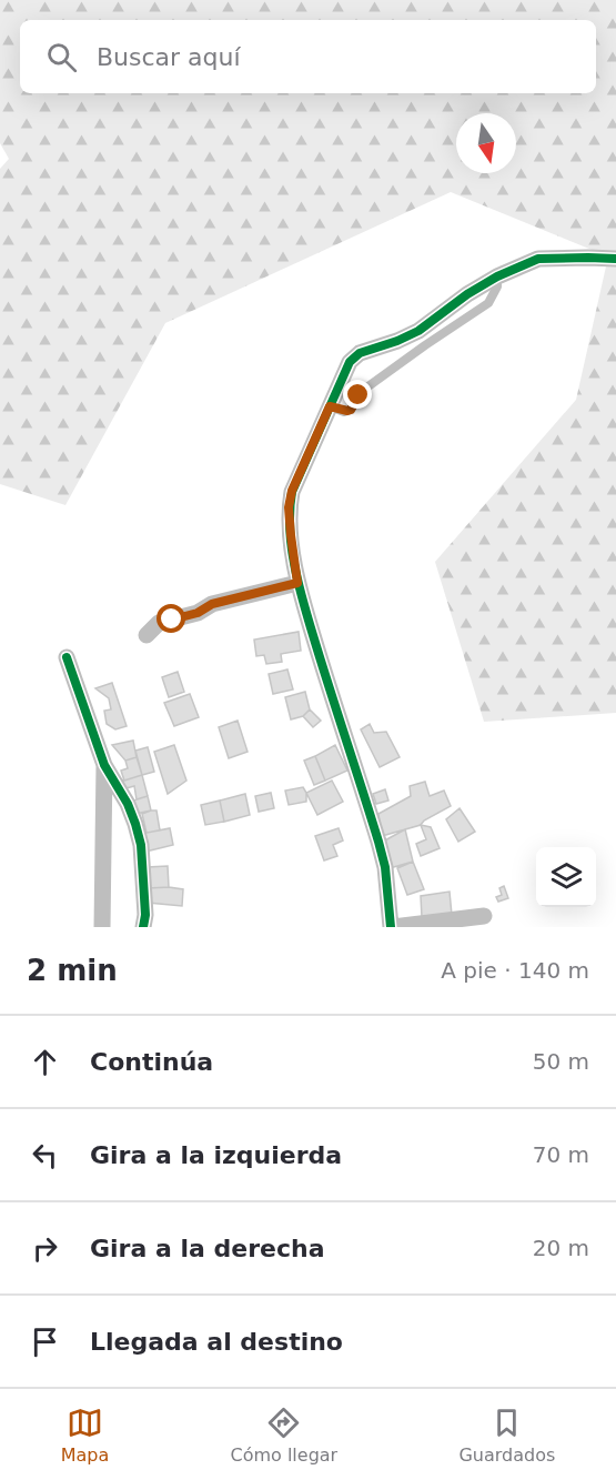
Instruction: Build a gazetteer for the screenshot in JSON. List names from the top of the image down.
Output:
{
  "north": "bottom",
  "page": {
    "search": "Buscar aquí",
    "heading": ["2 min", "A pie · 140 m"],
    "list": [
      ["Continúa", "50 m"],
      ["Gira a la izquierda", "70 m"],
      ["Gira a la derecha", "20 m"],
      "Llegada al destino"
    ],
    "nav": ["Mapa", "Cómo llegar", "Guardados"]
  }
}
